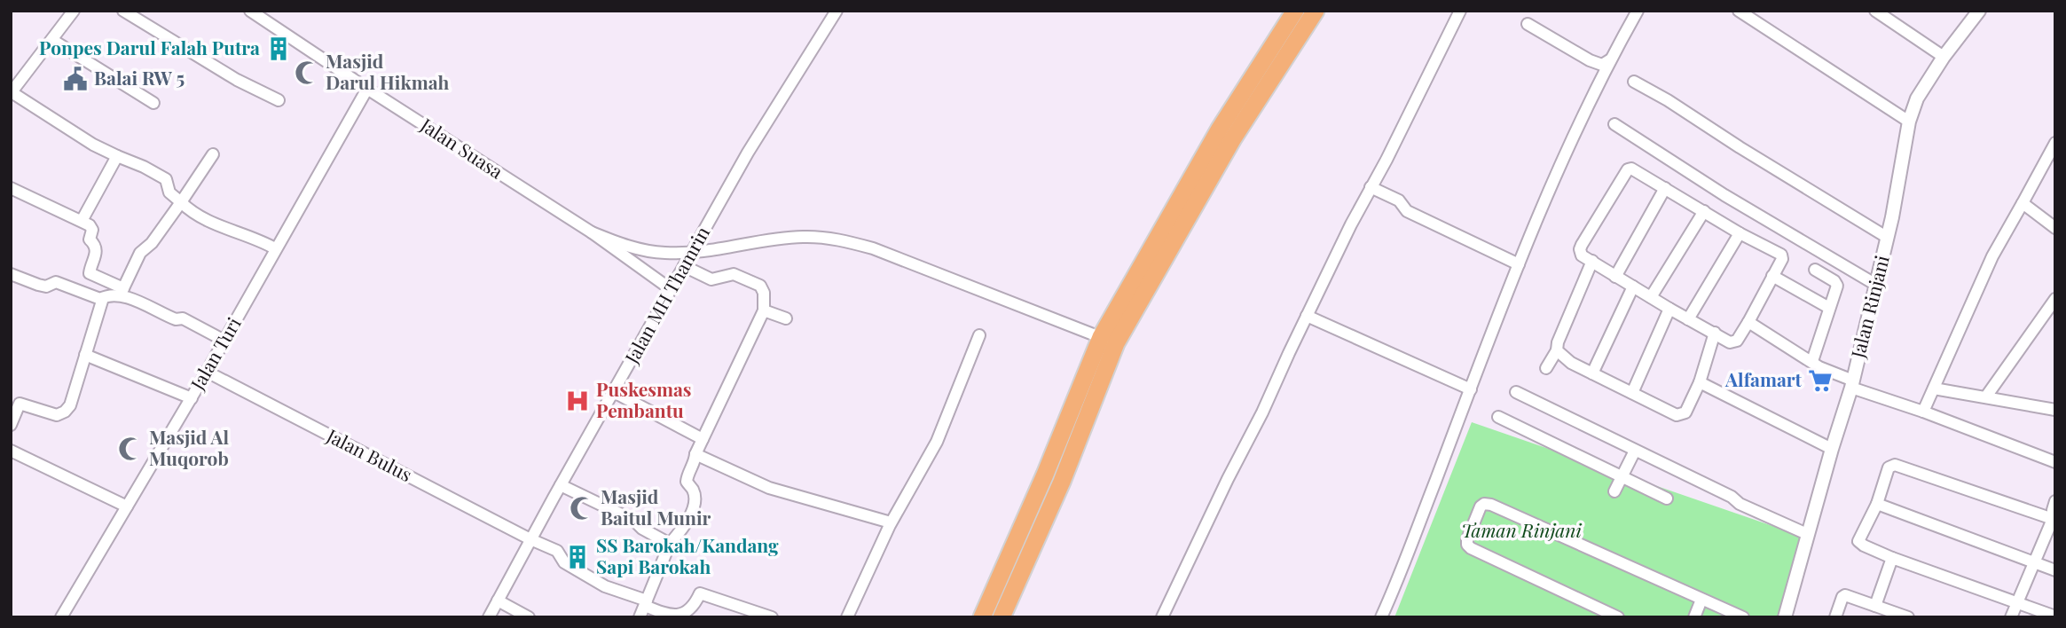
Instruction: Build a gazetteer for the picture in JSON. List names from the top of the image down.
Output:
{
  "streets": {
    "street": [
      "Jalan Suasa",
      "Jalan MH Thamrin",
      "Jalan Rinjani",
      "Jalan Turi",
      "Jalan Bulus"
    ]
  },
  "crossings": [
    ["Jalan Suasa", "Jalan MH Thamrin"],
    ["Jalan Suasa", "Jalan Turi"],
    ["Jalan MH Thamrin", "Jalan Bulus"],
    ["Jalan Turi", "Jalan Bulus"]
  ],
  "parks": ["Taman Rinjani"],
  "places": {
    "building": ["Ponpes Darul Falah Putra", "SS Barokah/Kandang Sapi Barokah"],
    "mosque": ["Masjid Darul Hikmah", "Masjid Al Muqorob", "Masjid Baitul Munir"],
    "public building": ["Balai RW 5"],
    "supermarket": ["Alfamart"],
    "hospital": ["Puskesmas Pembantu"]
  }
}
